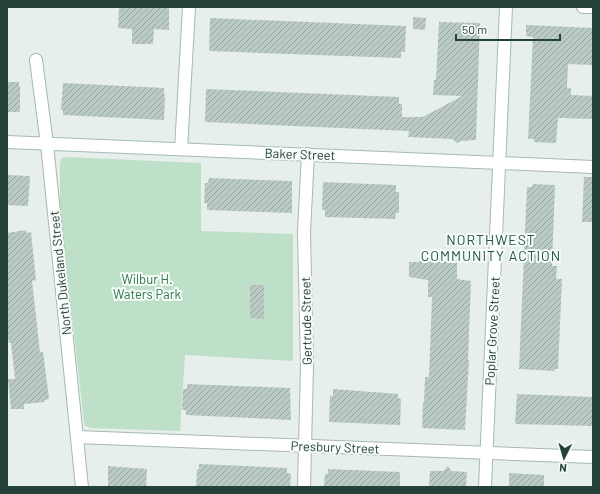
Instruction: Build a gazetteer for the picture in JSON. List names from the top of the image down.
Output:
{
  "streets": {
    "street": [
      "Baker Street",
      "North Dukeland Street",
      "Gertrude Street",
      "Poplar Grove Street",
      "Presbury Street"
    ]
  },
  "crossings": [
    ["Baker Street", "North Dukeland Street"],
    ["Baker Street", "Gertrude Street"],
    ["Baker Street", "Poplar Grove Street"],
    ["North Dukeland Street", "Presbury Street"],
    ["Gertrude Street", "Presbury Street"],
    ["Poplar Grove Street", "Presbury Street"]
  ],
  "districts": ["NORTHWEST COMMUNITY ACTION"],
  "parks": ["Wilbur H. Waters Park"],
  "scale_bar": "50 m",
  "north": "bottom"
}
